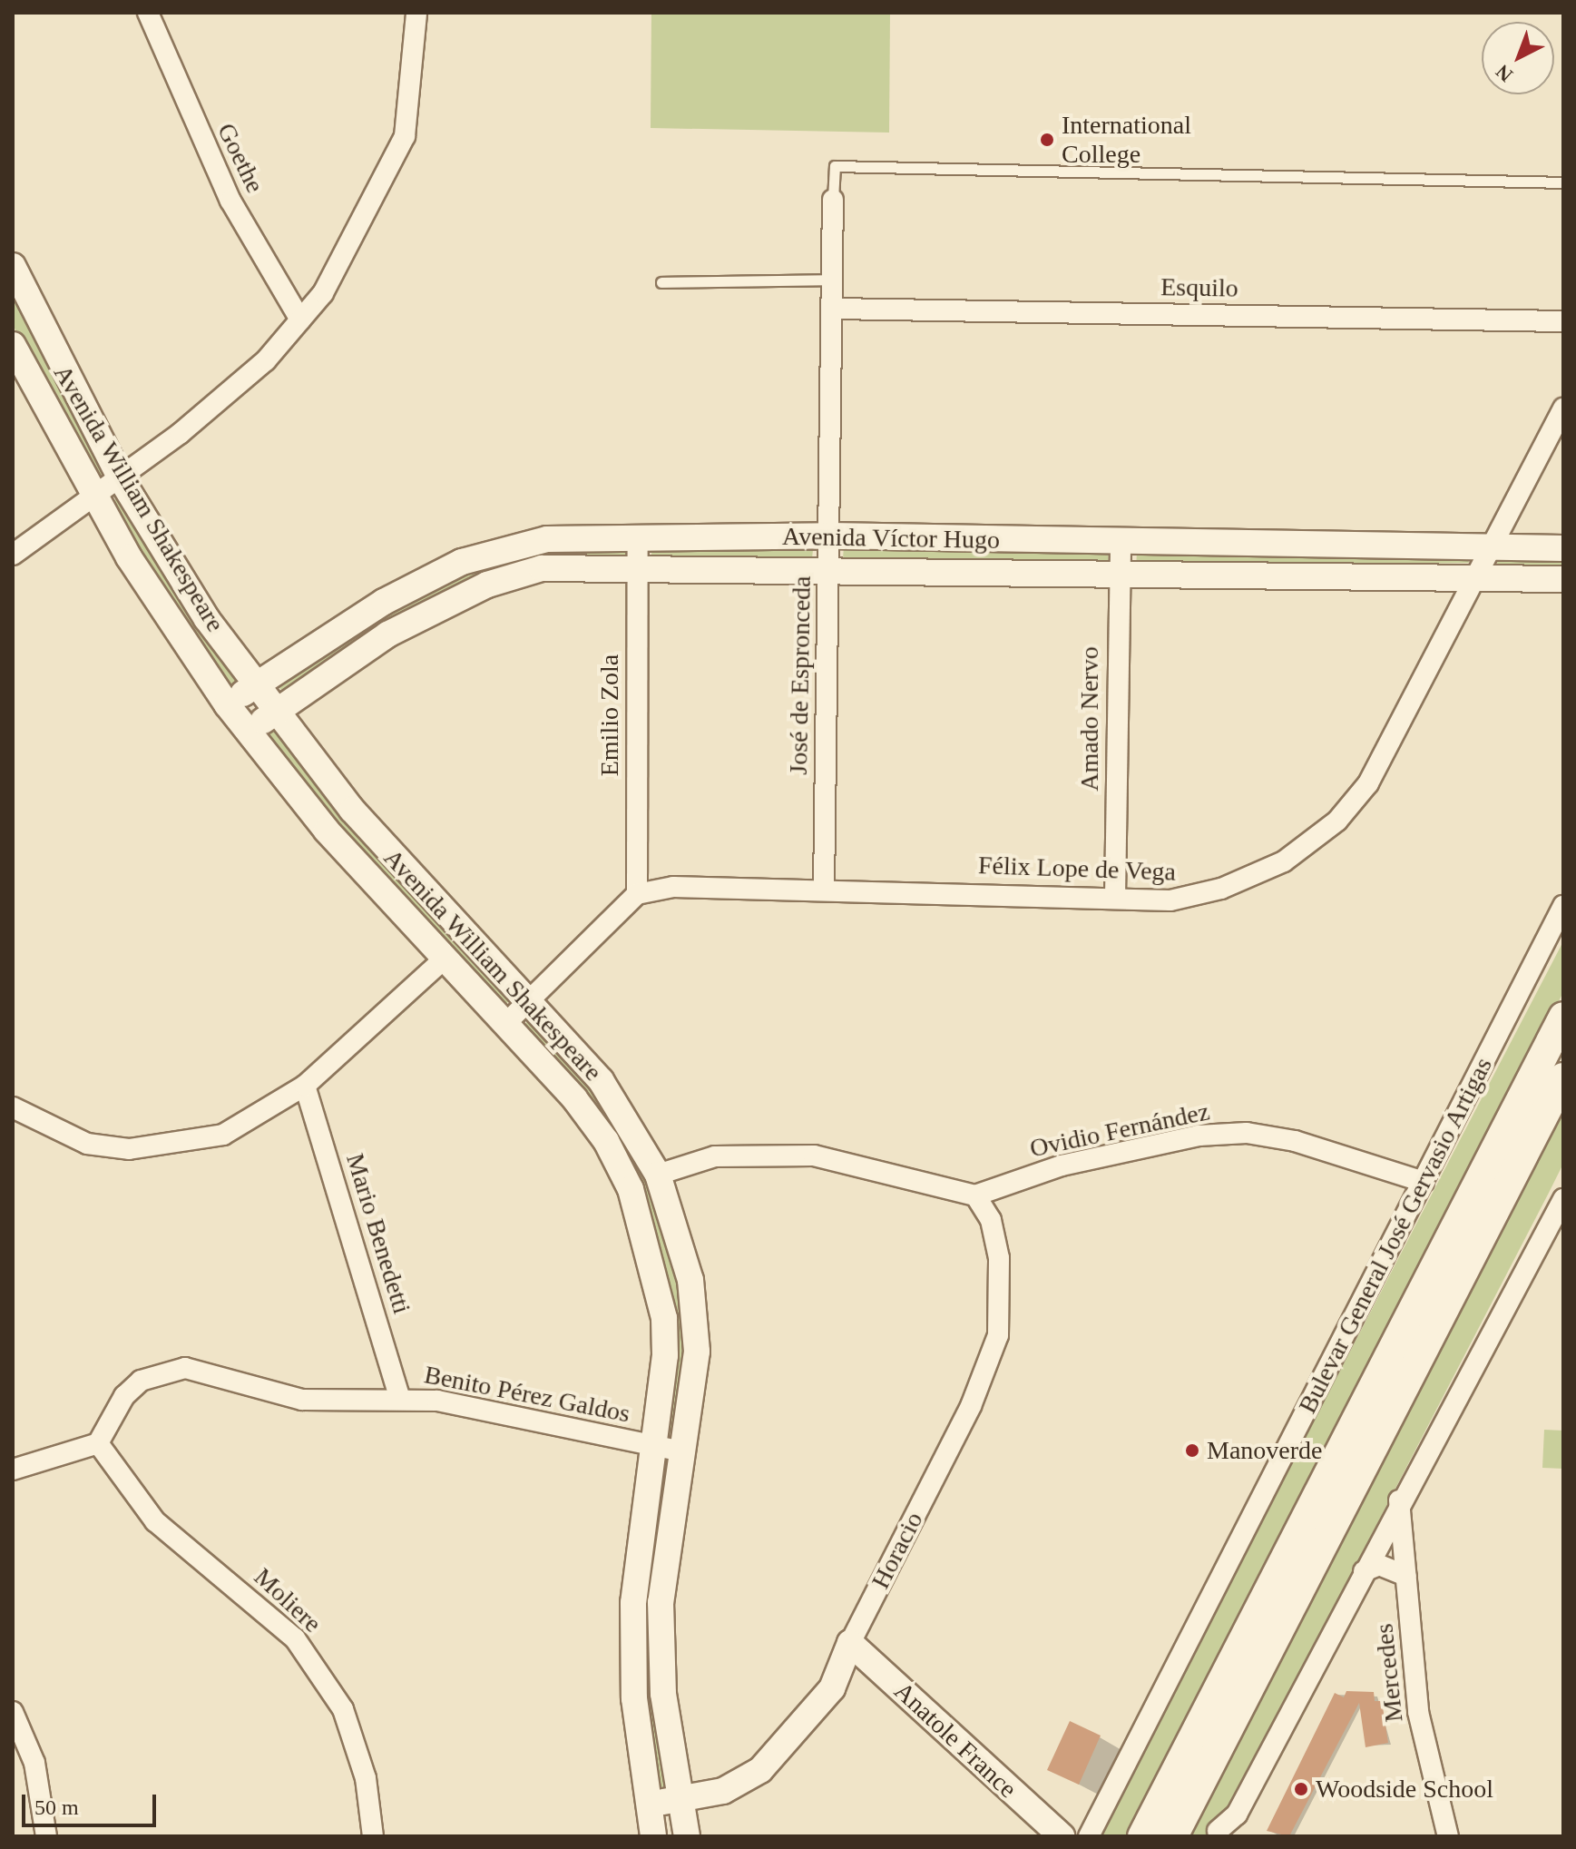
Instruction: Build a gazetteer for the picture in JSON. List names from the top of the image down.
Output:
{
  "streets": {
    "main road": ["Bulevar General José Gervasio Artigas"],
    "street": [
      "Goethe",
      "Esquilo",
      "Avenida William Shakespeare",
      "Avenida Víctor Hugo",
      "José de Espronceda",
      "Emilio Zola",
      "Amado Nervo",
      "Félix Lope de Vega",
      "Ovidio Fernández",
      "Mario Benedetti",
      "Benito Pérez Galdos",
      "Horacio",
      "Moliere",
      "Mercedes",
      "Anatole France"
    ]
  },
  "crossings": [
    ["Esquilo", "José de Espronceda"],
    ["Avenida William Shakespeare", "Avenida Víctor Hugo"],
    ["Avenida William Shakespeare", "Benito Pérez Galdos"],
    ["Avenida William Shakespeare", "Horacio"],
    ["Avenida Víctor Hugo", "José de Espronceda"],
    ["Avenida Víctor Hugo", "Emilio Zola"],
    ["Avenida Víctor Hugo", "Amado Nervo"],
    ["Avenida Víctor Hugo", "Félix Lope de Vega"],
    ["José de Espronceda", "Félix Lope de Vega"],
    ["Emilio Zola", "Félix Lope de Vega"],
    ["Amado Nervo", "Félix Lope de Vega"],
    ["Ovidio Fernández", "Bulevar General José Gervasio Artigas"],
    ["Ovidio Fernández", "Horacio"],
    ["Mario Benedetti", "Benito Pérez Galdos"],
    ["Benito Pérez Galdos", "Moliere"],
    ["Horacio", "Anatole France"]
  ],
  "places": ["International College", "Manoverde", "Woodside School"],
  "scale_bar": "50 m",
  "north": "bottom left"
}
